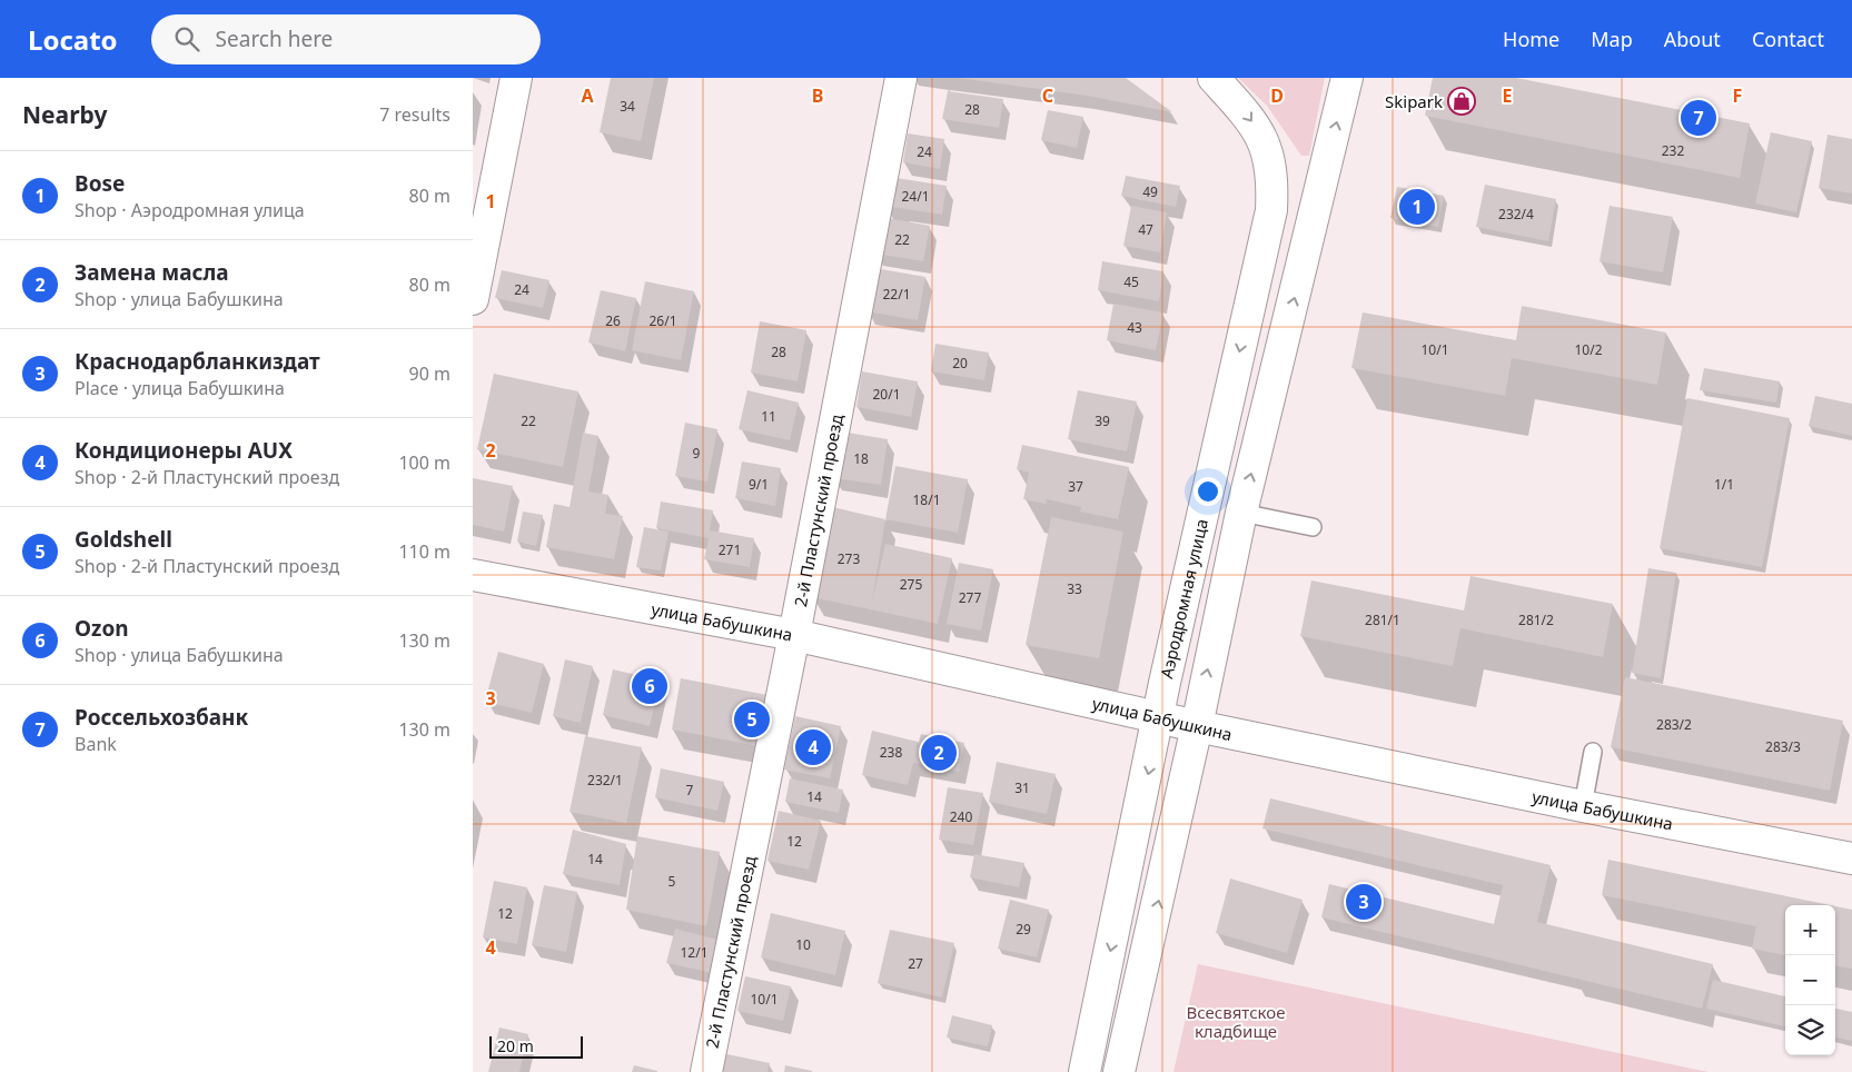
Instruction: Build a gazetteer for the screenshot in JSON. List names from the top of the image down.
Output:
{
  "streets": {
    "street": ["2-й Пластунский проезд", "Аэродромная улица", "улица Бабушкина"]
  },
  "crossings": [
    ["2-й Пластунский проезд", "улица Бабушкина"],
    ["Аэродромная улица", "улица Бабушкина"]
  ],
  "parks": ["Всесвятское кладбище"],
  "places": {
    "shop": ["Skipark"]
  },
  "house_numbers": [
    "34",
    "28",
    "232",
    "24",
    "49",
    "24/1",
    "232/4",
    "47",
    "22",
    "45",
    "24",
    "22/1",
    "26",
    "26/1",
    "43",
    "10/1",
    "10/2",
    "28",
    "20",
    "20/1",
    "11",
    "22",
    "39",
    "9",
    "18",
    "9/1",
    "1/1",
    "37",
    "18/1",
    "271",
    "273",
    "275",
    "33",
    "277",
    "281/1",
    "281/2",
    "283/2",
    "283/3",
    "238",
    "232/1",
    "31",
    "7",
    "14",
    "240",
    "12",
    "14",
    "5",
    "12",
    "29",
    "10",
    "12/1",
    "27",
    "10/1"
  ],
  "scale_bar": "20 m",
  "page": {
    "header": "Locato",
    "search": "Search here",
    "nav": [
      "Home",
      "Map",
      "About",
      "Contact"
    ],
    "heading": ["Nearby", "7 results"],
    "pins": [
      "7",
      "1",
      "6",
      "5",
      "4",
      "2",
      "3"
    ],
    "list": [
      {
        "mark": "1",
        "name": "Bose",
        "note": "Shop · Аэродромная улица",
        "value": "80 m"
      },
      {
        "mark": "2",
        "name": "Замена масла",
        "note": "Shop · улица Бабушкина",
        "value": "80 m"
      },
      {
        "mark": "3",
        "name": "Краснодарбланкиздат",
        "note": "Place · улица Бабушкина",
        "value": "90 m"
      },
      {
        "mark": "4",
        "name": "Кондиционеры AUX",
        "note": "Shop · 2-й Пластунский проезд",
        "value": "100 m"
      },
      {
        "mark": "5",
        "name": "Goldshell",
        "note": "Shop · 2-й Пластунский проезд",
        "value": "110 m"
      },
      {
        "mark": "6",
        "name": "Ozon",
        "note": "Shop · улица Бабушкина",
        "value": "130 m"
      },
      {
        "mark": "7",
        "name": "Россельхозбанк",
        "note": "Bank",
        "value": "130 m"
      }
    ],
    "map_buttons": ["+", "−"],
    "scale": "20 m"
  },
  "grid": {
    "columns": [
      "A",
      "B",
      "C",
      "D",
      "E",
      "F"
    ],
    "rows": [
      "1",
      "2",
      "3",
      "4"
    ]
  }
}
